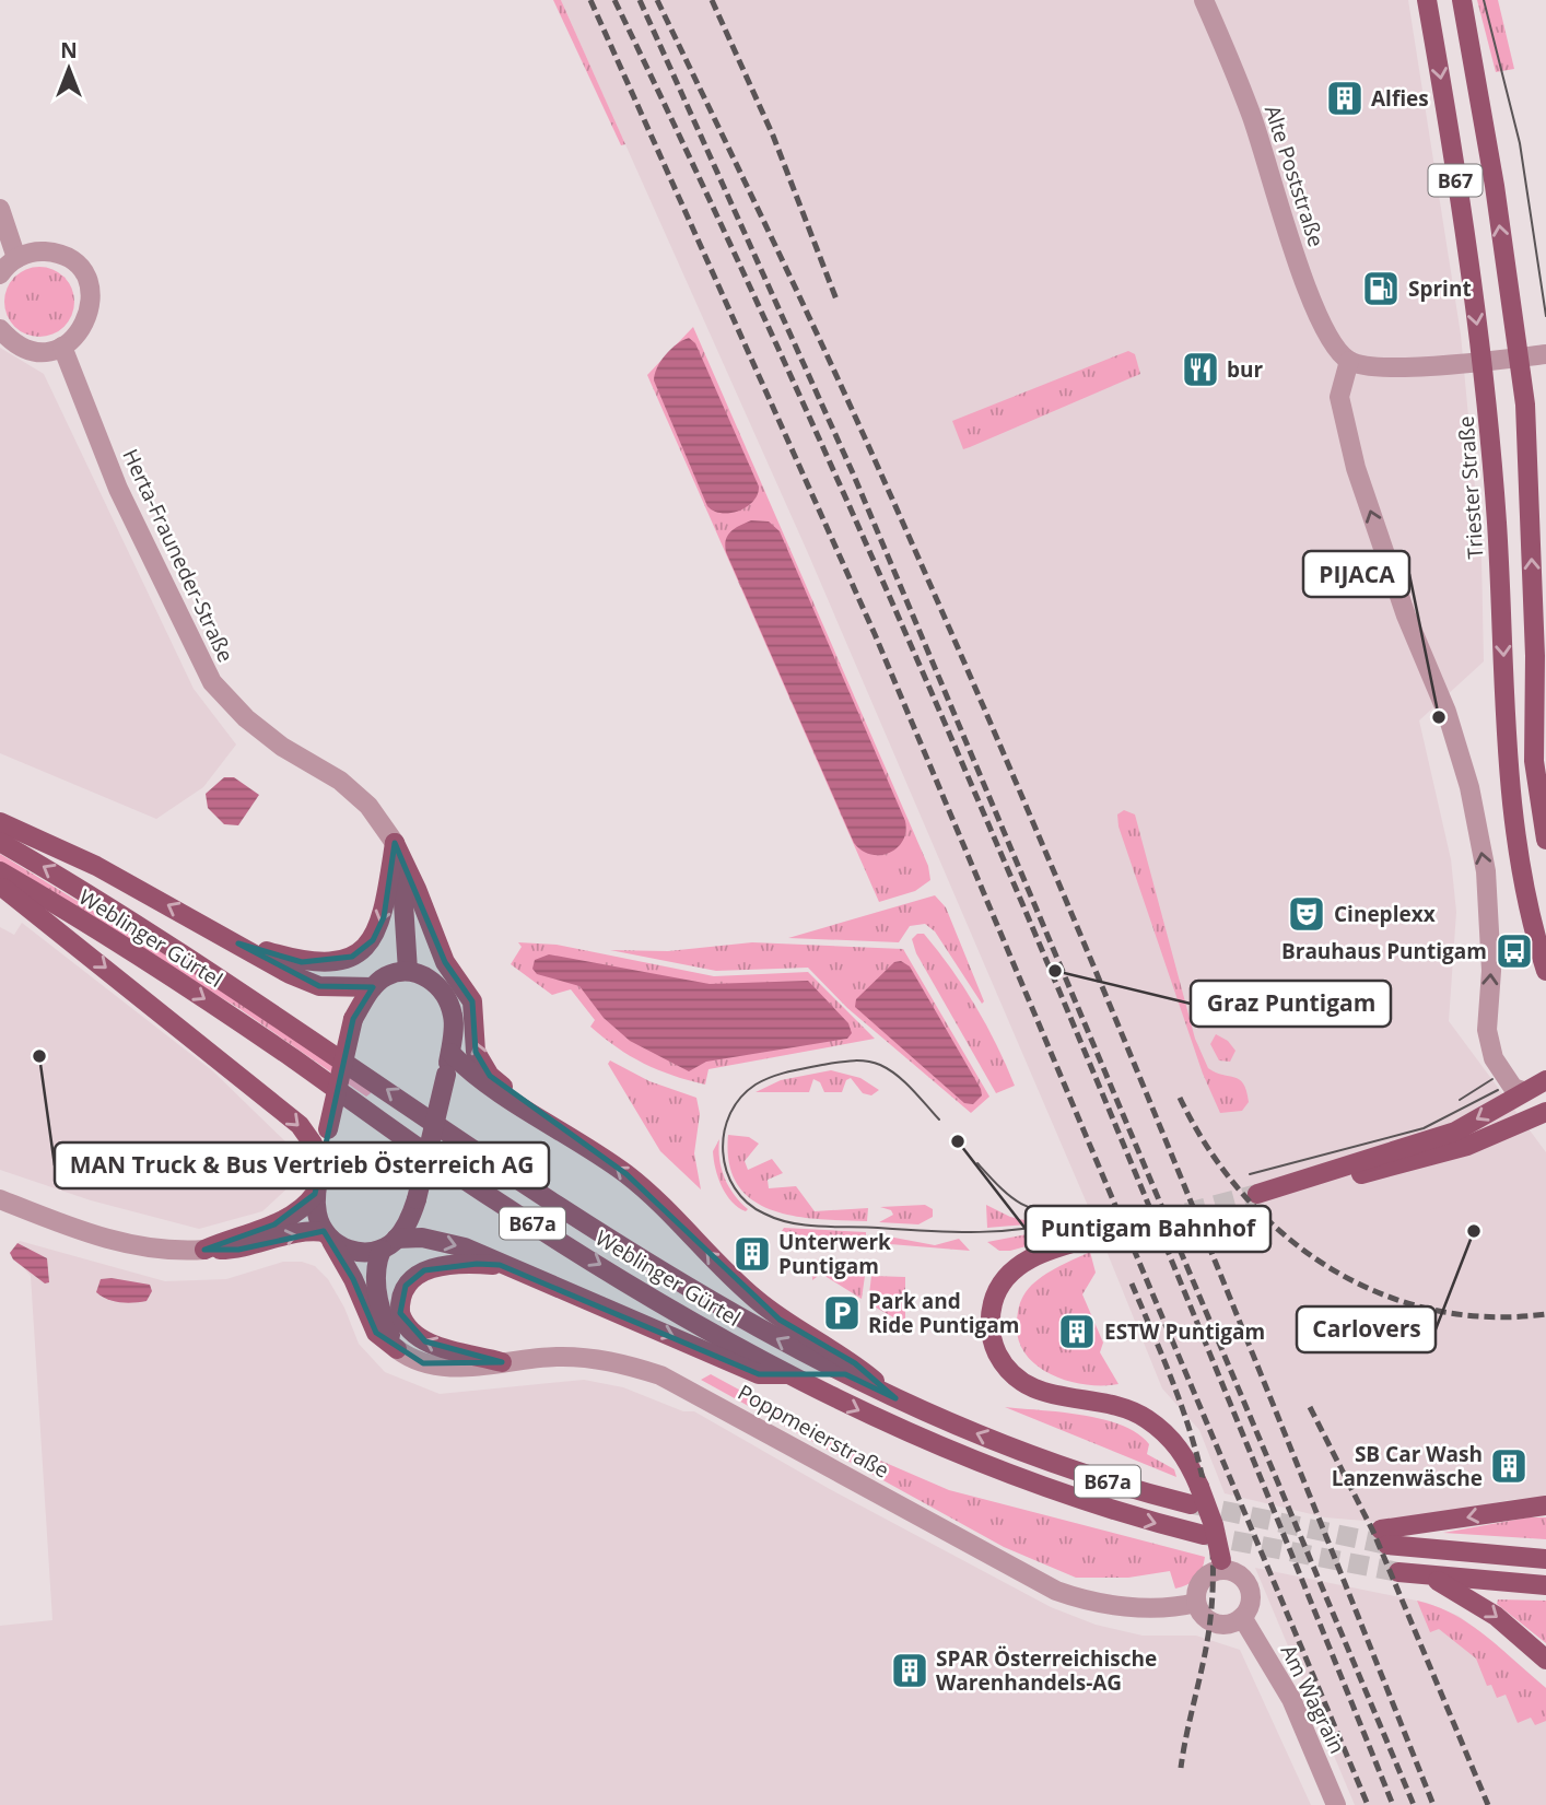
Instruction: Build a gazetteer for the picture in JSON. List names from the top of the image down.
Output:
{
  "streets": {
    "main road": [
      "B67",
      "Triester Straße",
      "Weblinger Gürtel",
      "B67a"
    ],
    "street": [
      "Alte Poststraße",
      "Herta-Frauneder-Straße",
      "Poppmeierstraße",
      "Am Wagrain"
    ]
  },
  "crossings": [
    ["Poppmeierstraße", "Am Wagrain"]
  ],
  "places": {
    "building": [
      "Alfies",
      "Unterwerk Puntigam",
      "ESTW Puntigam",
      "SB Car Wash Lanzenwäsche",
      "SPAR Österreichische Warenhandels-AG"
    ],
    "fuel station": ["Sprint"],
    "restaurant": ["bur"],
    "other": [
      "PIJACA",
      "Graz Puntigam",
      "MAN Truck & Bus Vertrieb Österreich AG",
      "Puntigam Bahnhof",
      "Carlovers"
    ],
    "theatre": ["Cineplexx"],
    "bus stop": ["Brauhaus Puntigam"],
    "parking": ["Park and Ride Puntigam"]
  },
  "north": "top"
}
